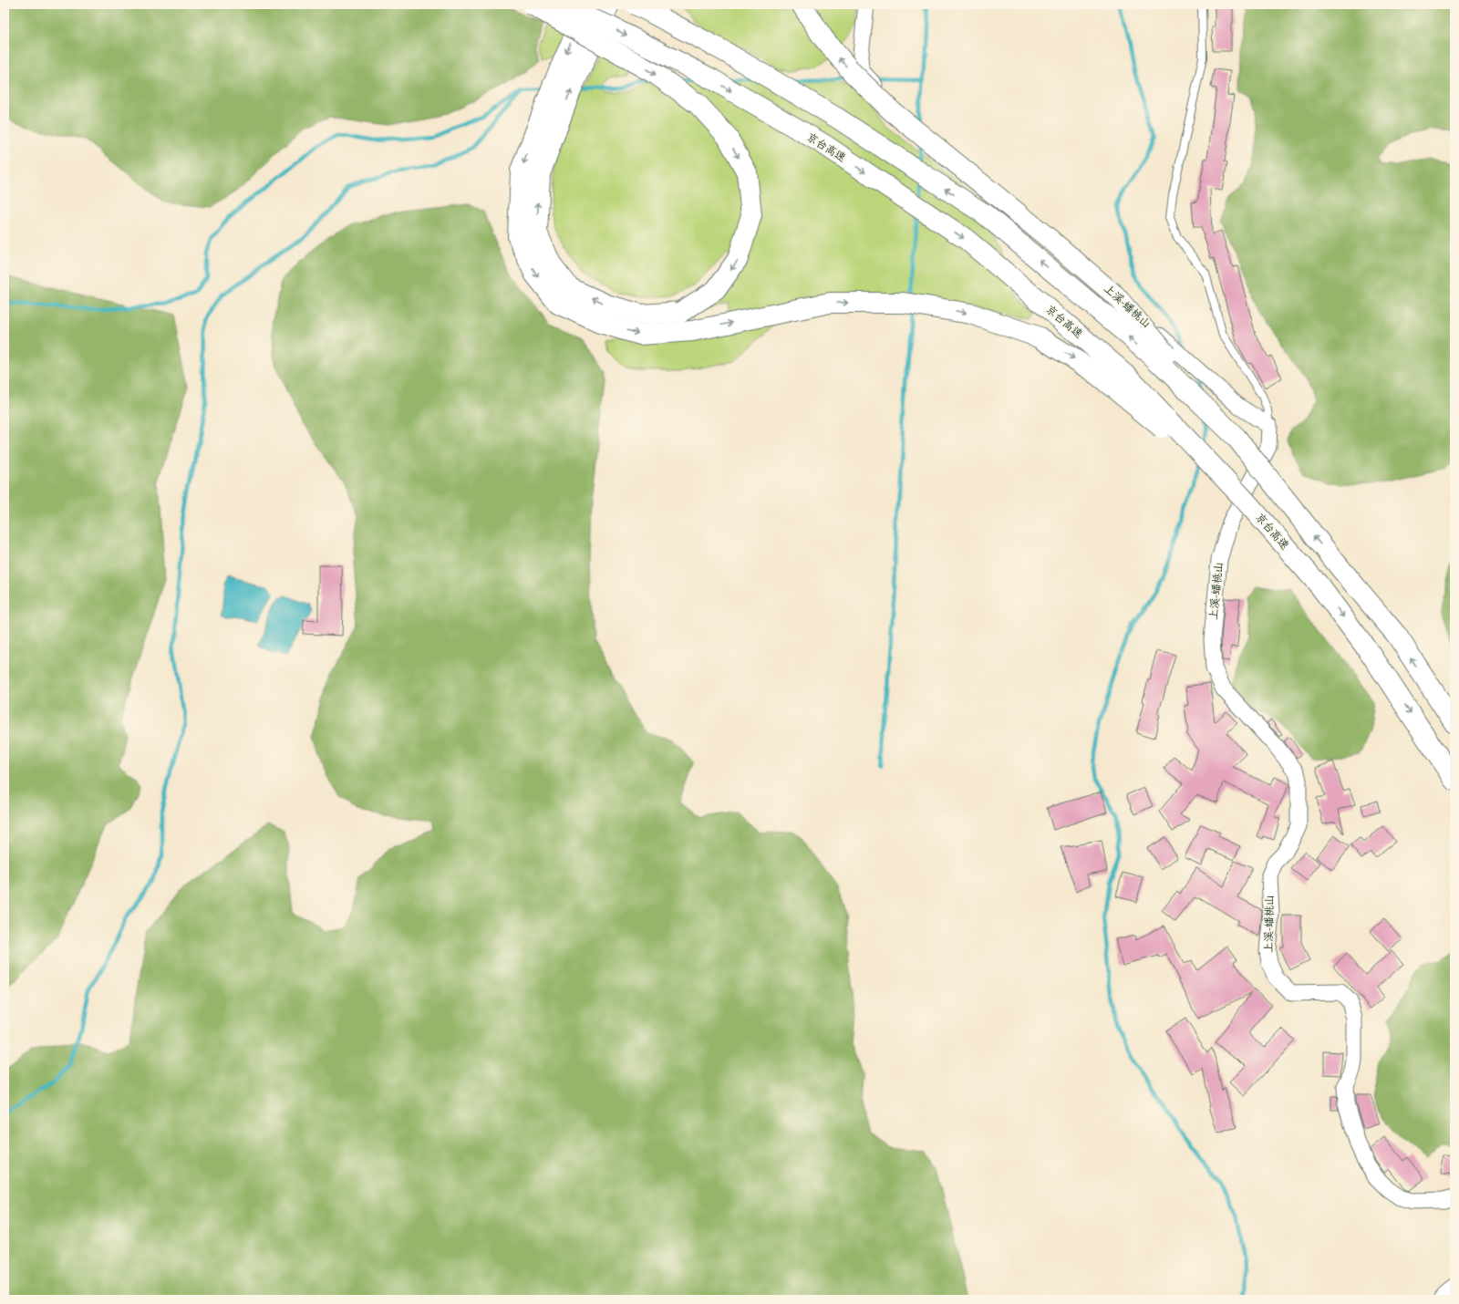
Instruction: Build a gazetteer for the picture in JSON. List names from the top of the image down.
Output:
{
  "streets": {
    "highway": ["京台高速"],
    "street": ["上溪-蟠桃山"]
  }
}
